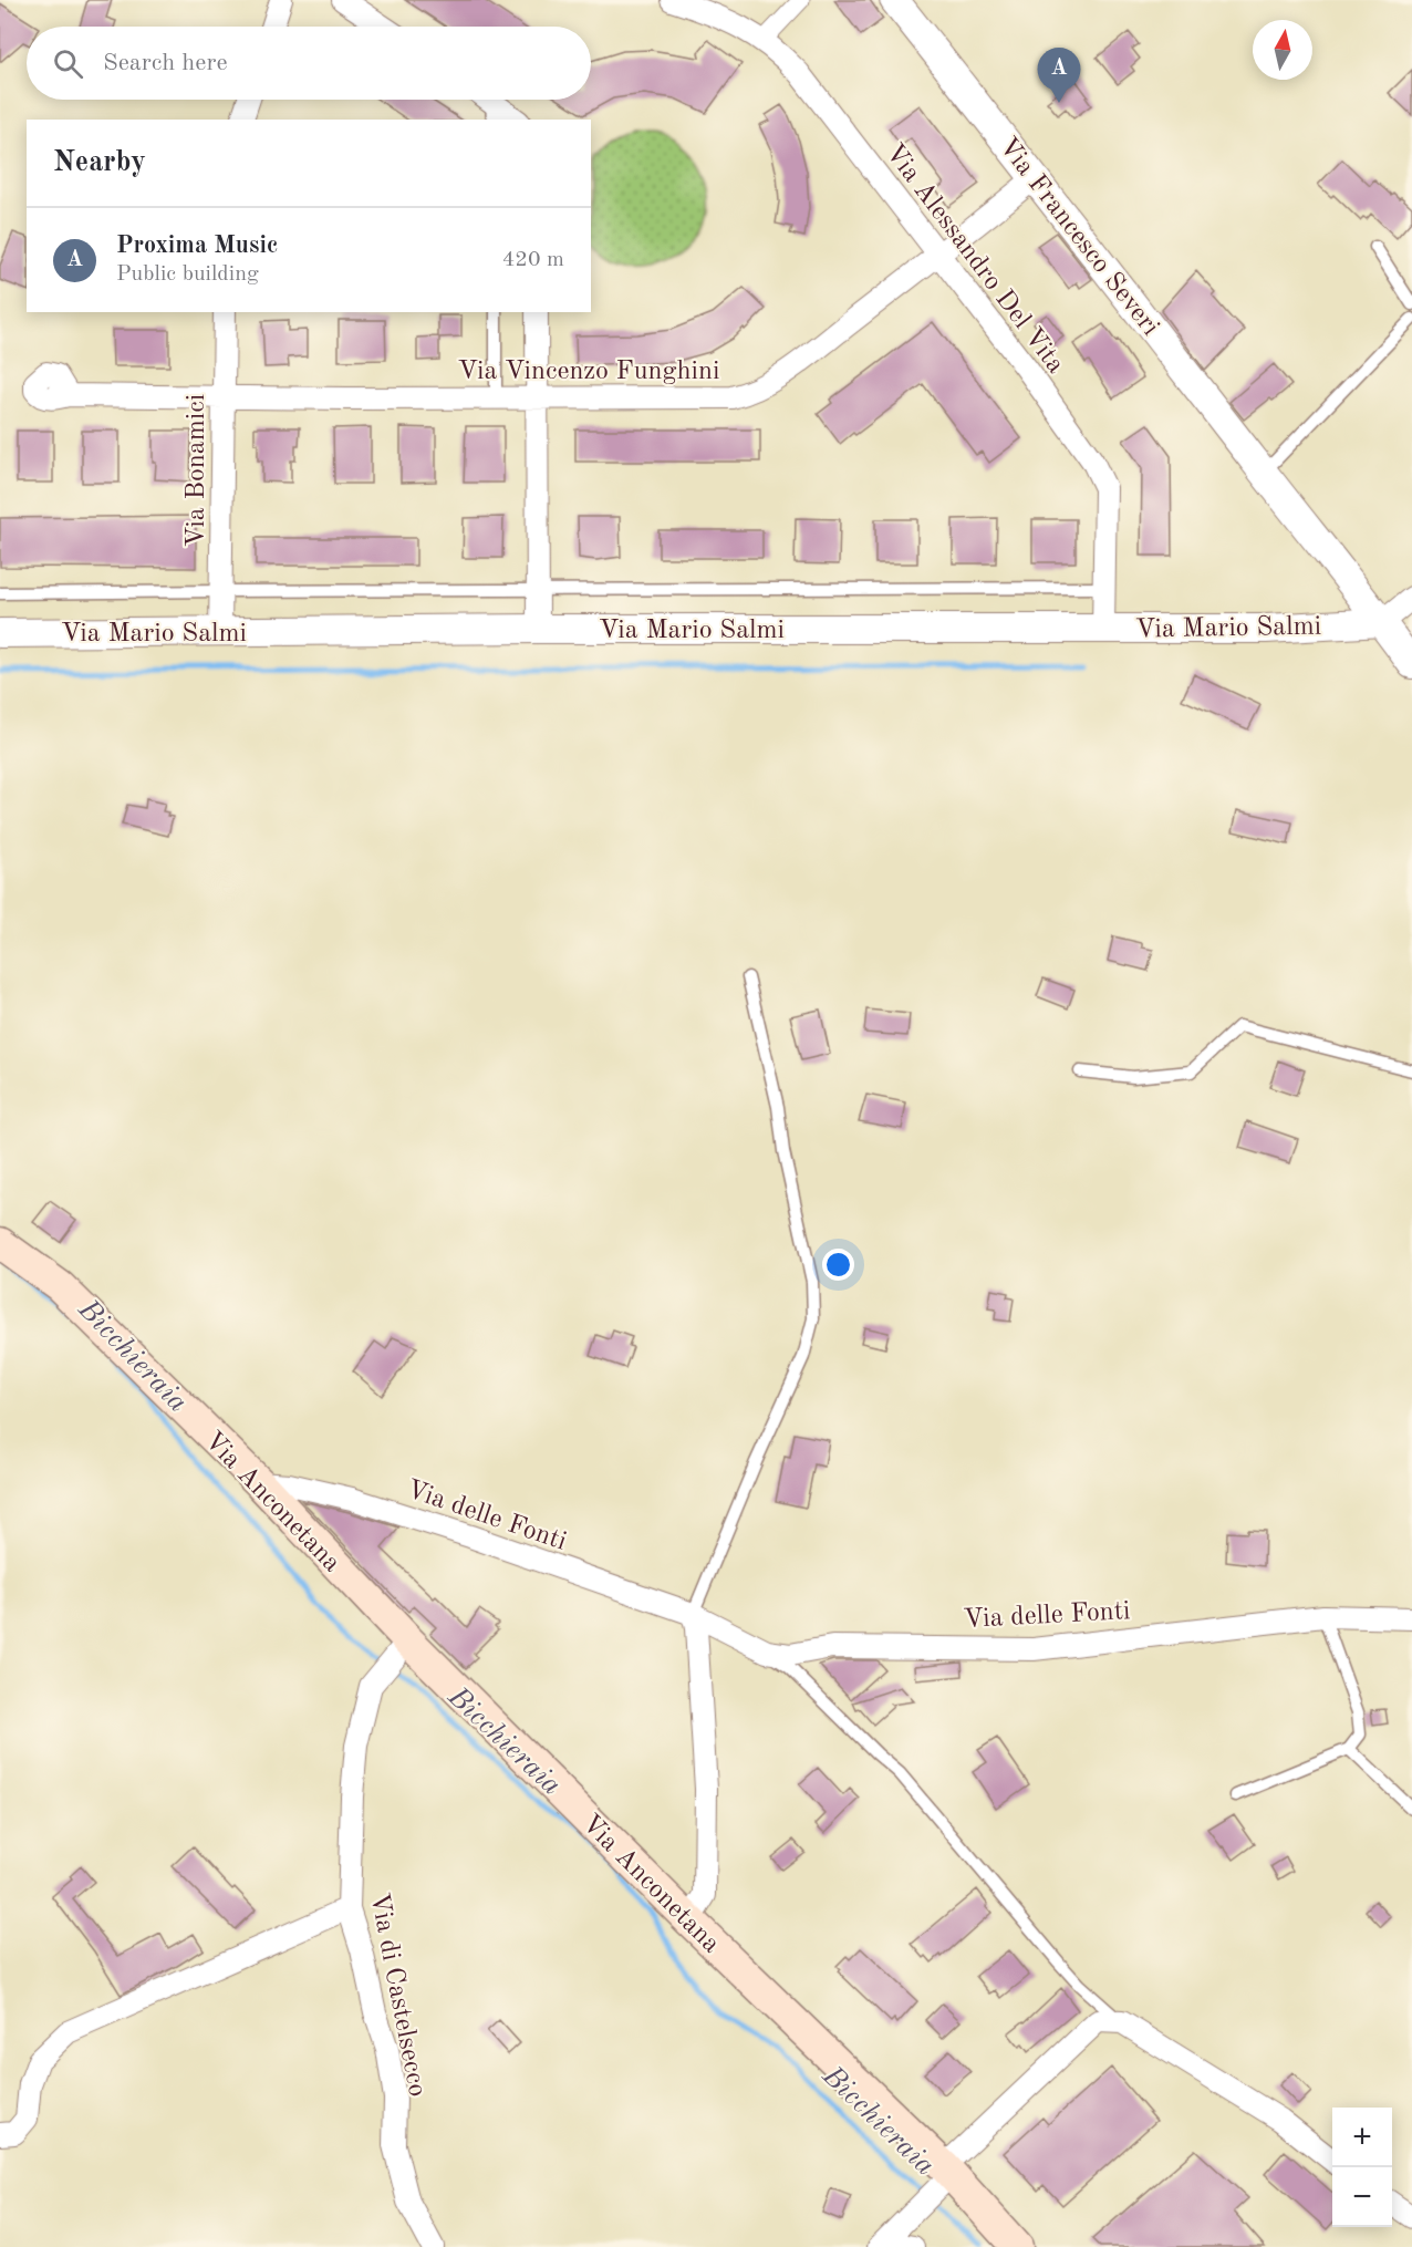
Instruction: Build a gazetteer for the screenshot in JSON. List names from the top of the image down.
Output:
{
  "streets": {
    "main road": ["Via Anconetana"],
    "street": [
      "Via Francesco Severi",
      "Via Alessandro Del Vita",
      "Via Vincenzo Funghini",
      "Via Bonamici",
      "Via Mario Salmi",
      "Via delle Fonti",
      "Via di Castelsecco"
    ]
  },
  "crossings": [
    ["Via Francesco Severi", "Via Vincenzo Funghini"],
    ["Via Francesco Severi", "Via Mario Salmi"],
    ["Via Alessandro Del Vita", "Via Vincenzo Funghini"],
    ["Via Alessandro Del Vita", "Via Mario Salmi"],
    ["Via Vincenzo Funghini", "Via Bonamici"],
    ["Via Bonamici", "Via Mario Salmi"],
    ["Via Anconetana", "Via delle Fonti"],
    ["Via Anconetana", "Via di Castelsecco"]
  ],
  "water": ["Bicchieraia"],
  "north": "top",
  "page": {
    "search": "Search here",
    "pins": "A",
    "heading": "Nearby",
    "list": [
      {
        "mark": "A",
        "name": "Proxima Music",
        "note": "Public building",
        "value": "420 m"
      }
    ],
    "map_buttons": ["+", "−"]
  }
}
